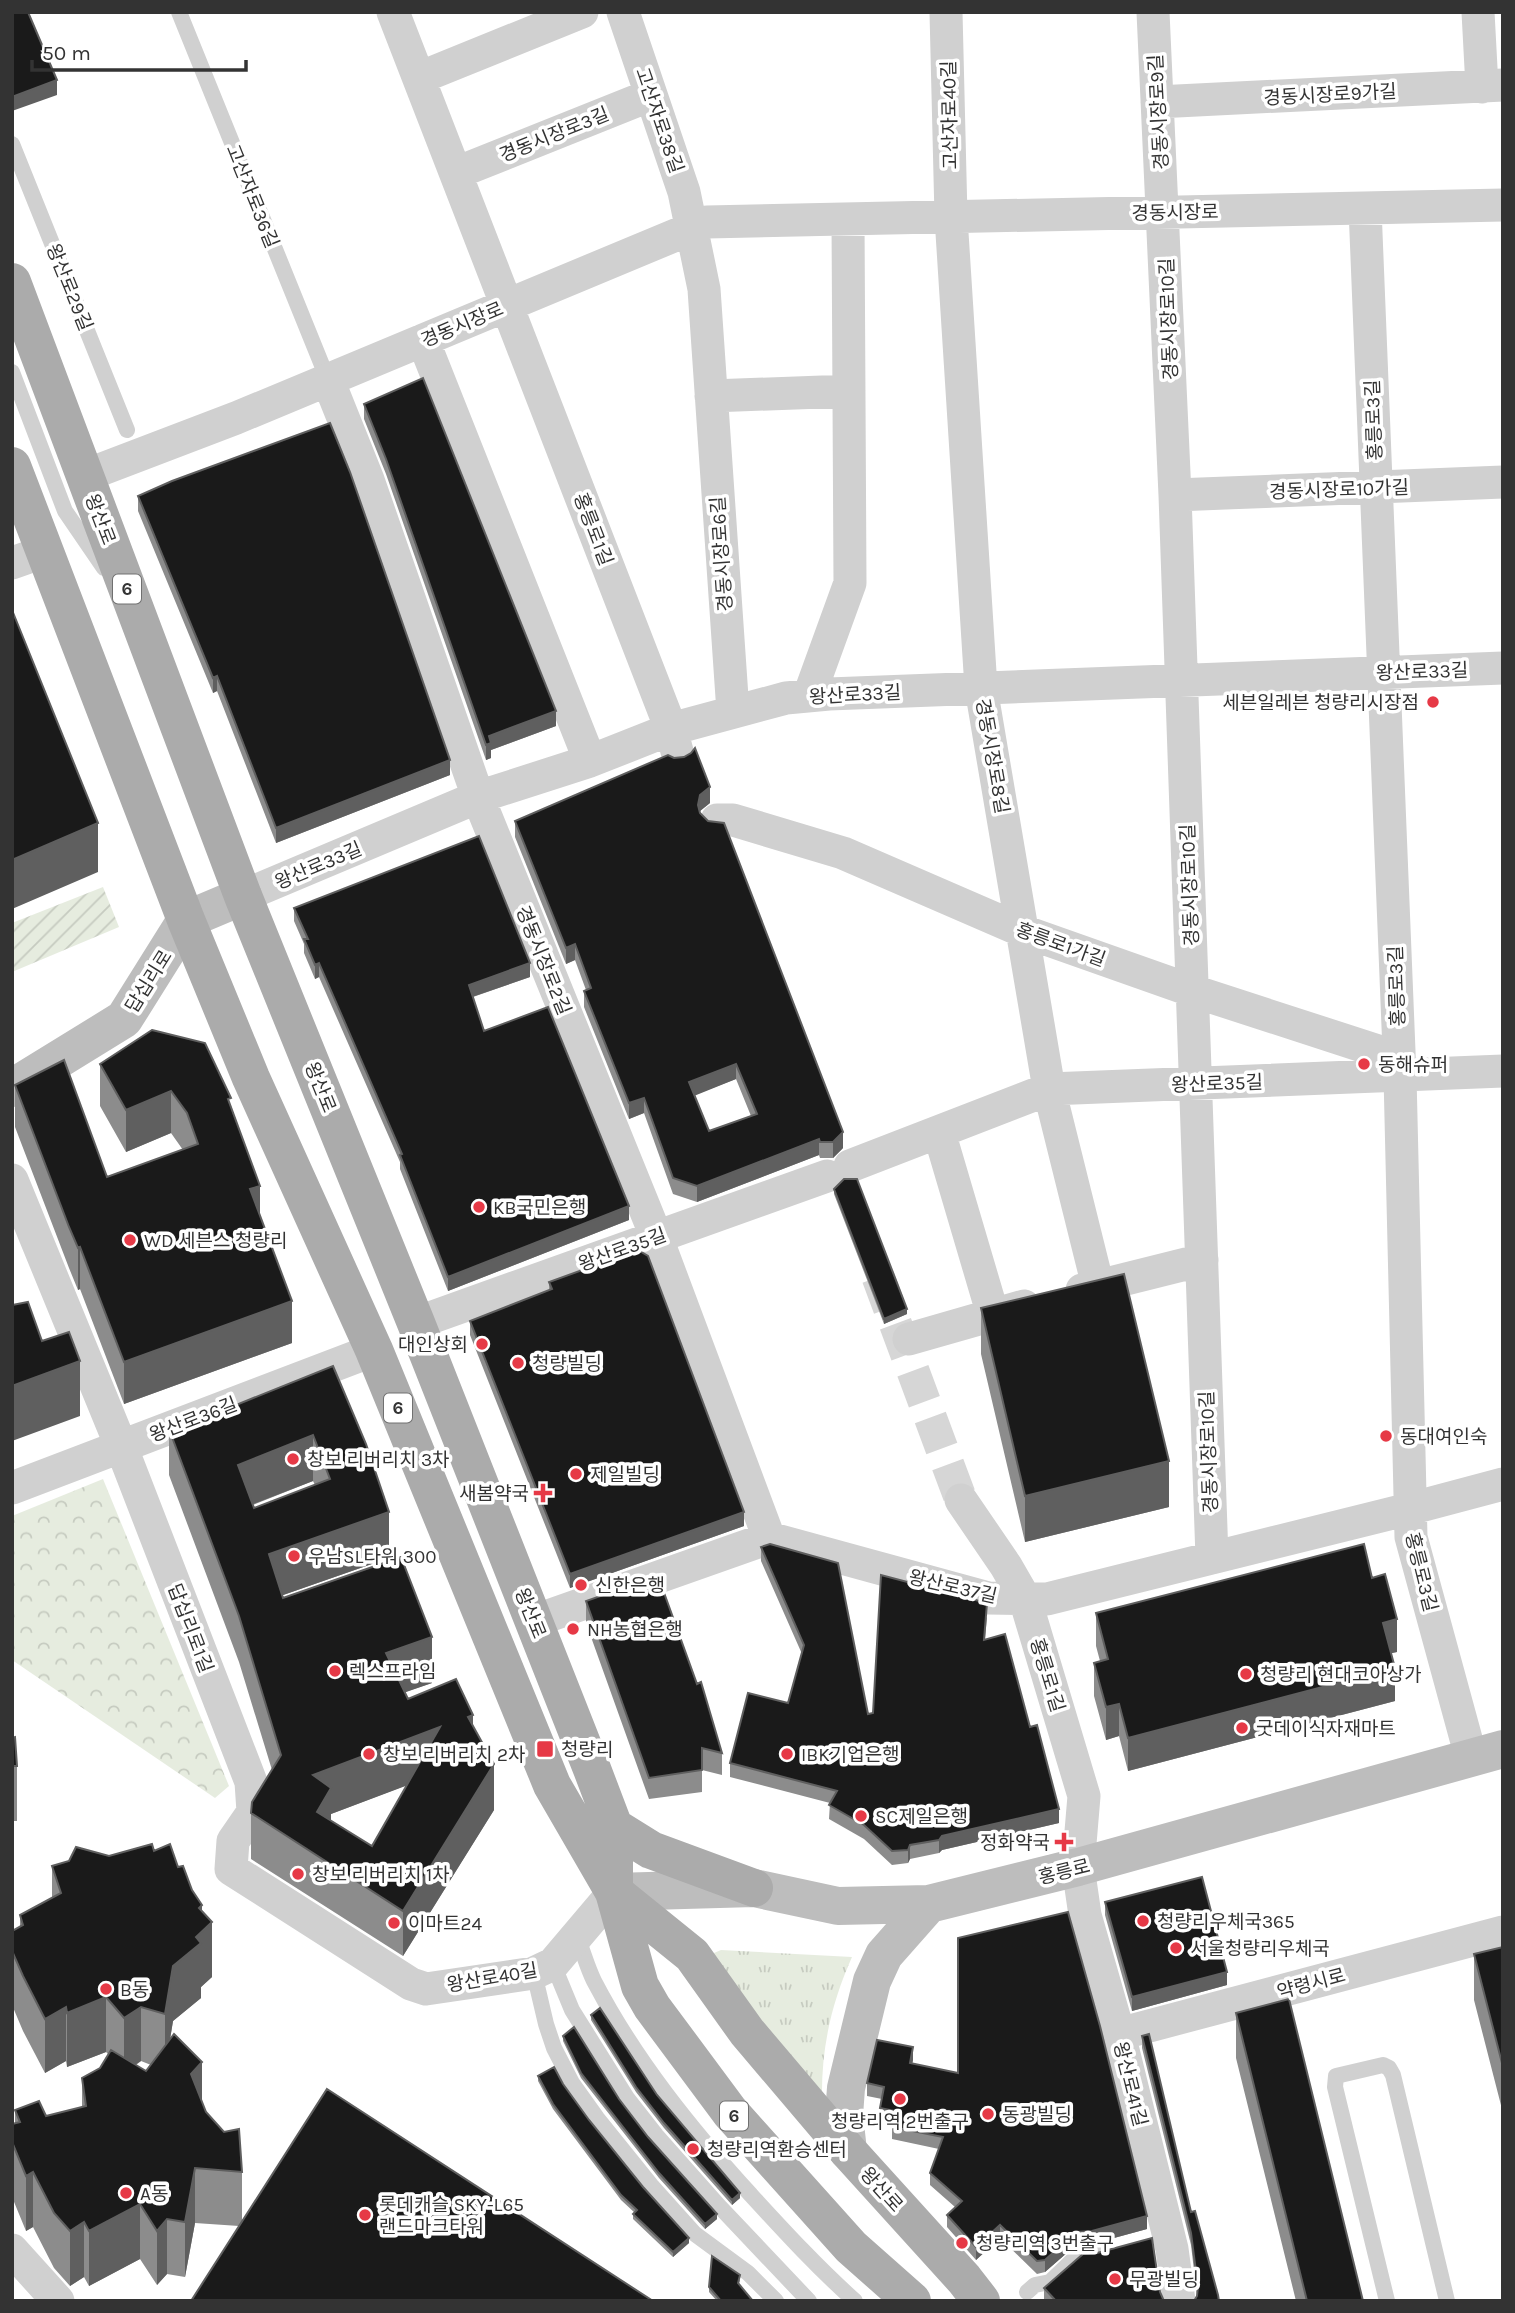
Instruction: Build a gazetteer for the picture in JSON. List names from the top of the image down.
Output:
{
  "streets": {
    "main road": [
      "왕산로",
      "6",
      "답십리로",
      "홍릉로"
    ],
    "street": [
      "경동시장로9가길",
      "경동시장로9길",
      "고산자로40길",
      "고산자로38길",
      "경동시장로3길",
      "경동시장로",
      "경동시장로10길",
      "홍릉로3길",
      "경동시장로10가길",
      "홍릉로1길",
      "경동시장로6길",
      "왕산로33길",
      "경동시장로8길",
      "홍릉로1가길",
      "경동시장로2길",
      "왕산로35길",
      "왕산로36길",
      "왕산로37길",
      "답십리로1길",
      "왕산로40길",
      "약령시로",
      "왕산로41길"
    ],
    "lane": ["고산자로36길", "왕산로29길"]
  },
  "crossings": [
    ["경동시장로9가길", "경동시장로9길"],
    ["경동시장로9길", "경동시장로"],
    ["경동시장로9길", "경동시장로10길"],
    ["고산자로40길", "경동시장로"],
    ["고산자로40길", "경동시장로8길"],
    ["고산자로38길", "경동시장로3길"],
    ["고산자로38길", "경동시장로"],
    ["고산자로38길", "경동시장로6길"],
    ["고산자로36길", "경동시장로"],
    ["고산자로36길", "경동시장로2길"],
    ["경동시장로", "경동시장로10길"],
    ["경동시장로", "홍릉로3길"],
    ["경동시장로", "왕산로"],
    ["경동시장로", "홍릉로1길"],
    ["경동시장로", "경동시장로6길"],
    ["경동시장로", "경동시장로8길"],
    ["경동시장로", "경동시장로2길"],
    ["경동시장로10길", "경동시장로10가길"],
    ["경동시장로10길", "왕산로33길"],
    ["경동시장로10길", "홍릉로1가길"],
    ["경동시장로10길", "왕산로35길"],
    ["경동시장로10길", "왕산로37길"],
    ["홍릉로3길", "경동시장로10가길"],
    ["홍릉로3길", "왕산로33길"],
    ["홍릉로3길", "홍릉로1가길"],
    ["홍릉로3길", "왕산로35길"],
    ["홍릉로3길", "왕산로37길"],
    ["홍릉로3길", "홍릉로"],
    ["왕산로", "왕산로33길"],
    ["왕산로", "답십리로"],
    ["왕산로", "왕산로35길"],
    ["왕산로", "왕산로36길"],
    ["왕산로", "홍릉로"],
    ["왕산로", "왕산로40길"],
    ["홍릉로1길", "왕산로33길"],
    ["홍릉로1길", "왕산로37길"],
    ["홍릉로1길", "홍릉로"],
    ["홍릉로1길", "왕산로41길"],
    ["경동시장로6길", "왕산로33길"],
    ["왕산로33길", "경동시장로8길"],
    ["왕산로33길", "경동시장로2길"],
    ["경동시장로8길", "홍릉로1가길"],
    ["경동시장로8길", "왕산로35길"],
    ["홍릉로1가길", "왕산로35길"],
    ["경동시장로2길", "왕산로35길"],
    ["경동시장로2길", "왕산로37길"],
    ["왕산로36길", "답십리로1길"],
    ["답십리로1길", "왕산로40길"],
    ["홍릉로", "왕산로40길"],
    ["홍릉로", "왕산로41길"],
    ["약령시로", "왕산로41길"]
  ],
  "places": {
    "other": [
      "세븐일레븐 청량리시장점",
      "동해슈퍼",
      "KB국민은행",
      "WD 세븐스 청량리",
      "대인상회",
      "청량빌딩",
      "동대여인숙",
      "창보 리버리치 3차",
      "제일빌딩",
      "우남SL타워 300",
      "신한은행",
      "NH농협은행",
      "렉스프라임",
      "청량리 현대코아상가",
      "굿데이식자재마트",
      "창보 리버리치 2차",
      "IBK기업은행",
      "SC제일은행",
      "창보 리버리치 1차",
      "청량리우체국365",
      "이마트24",
      "서울청량리우체국",
      "B동",
      "청량리역 2번출구",
      "동광빌딩",
      "청량리역환승센터",
      "A동",
      "롯데캐슬 SKY-L65 랜드마크타워",
      "청량리역 3번출구",
      "무광빌딩"
    ],
    "health": ["새봄약국", "정화약국"],
    "transit": ["청량리"]
  },
  "scale_bar": "50 m"
}
